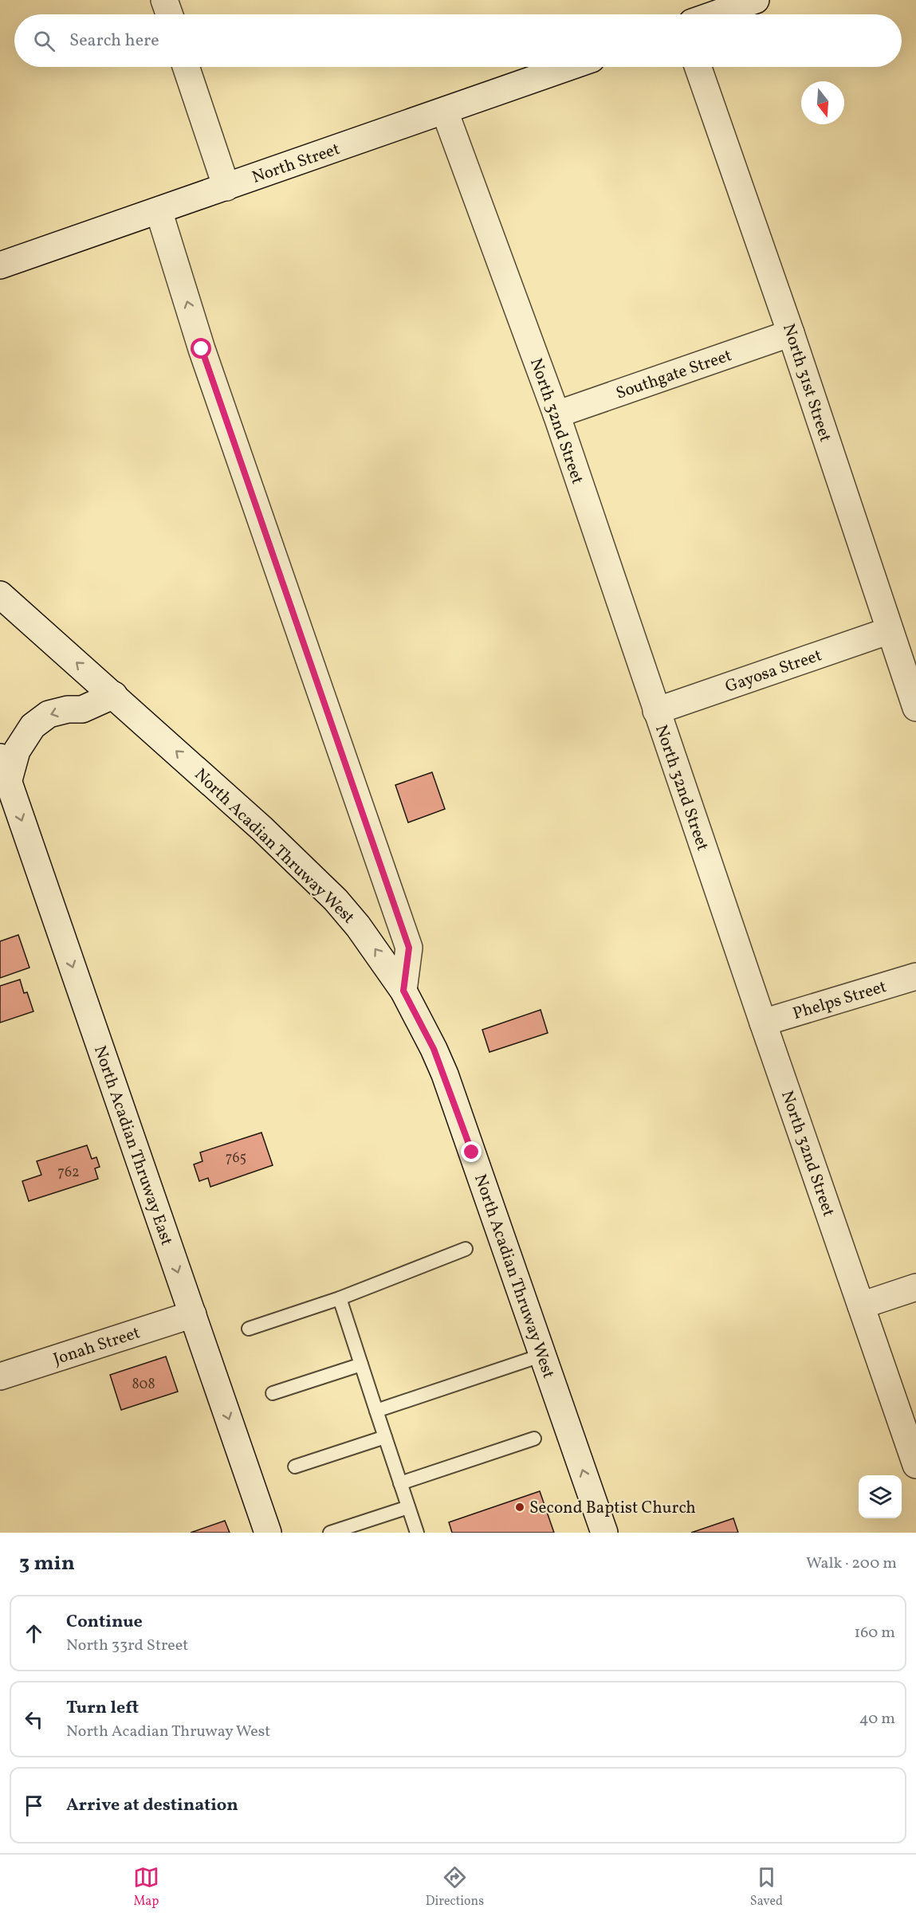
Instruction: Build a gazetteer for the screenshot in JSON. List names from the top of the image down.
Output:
{
  "streets": {
    "street": [
      "North Street",
      "Southgate Street",
      "North 31st Street",
      "North 32nd Street",
      "Gayosa Street",
      "North Acadian Thruway West",
      "Phelps Street",
      "North Acadian Thruway East",
      "Jonah Street"
    ]
  },
  "crossings": [
    ["North Street", "North 32nd Street"],
    ["Southgate Street", "North 31st Street"],
    ["Southgate Street", "North 32nd Street"],
    ["North 31st Street", "Gayosa Street"],
    ["North 32nd Street", "Gayosa Street"],
    ["North 32nd Street", "Phelps Street"],
    ["North Acadian Thruway East", "Jonah Street"]
  ],
  "one_way": ["North Acadian Thruway East"],
  "places": ["Second Baptist Church"],
  "house_numbers": ["765", "762", "808"],
  "north": "bottom",
  "page": {
    "search": "Search here",
    "heading": ["3 min", "Walk · 200 m"],
    "list": [
      ["Continue", "North 33rd Street", "160 m"],
      ["Turn left", "North Acadian Thruway West", "40 m"],
      "Arrive at destination"
    ],
    "nav": ["Map", "Directions", "Saved"]
  }
}
